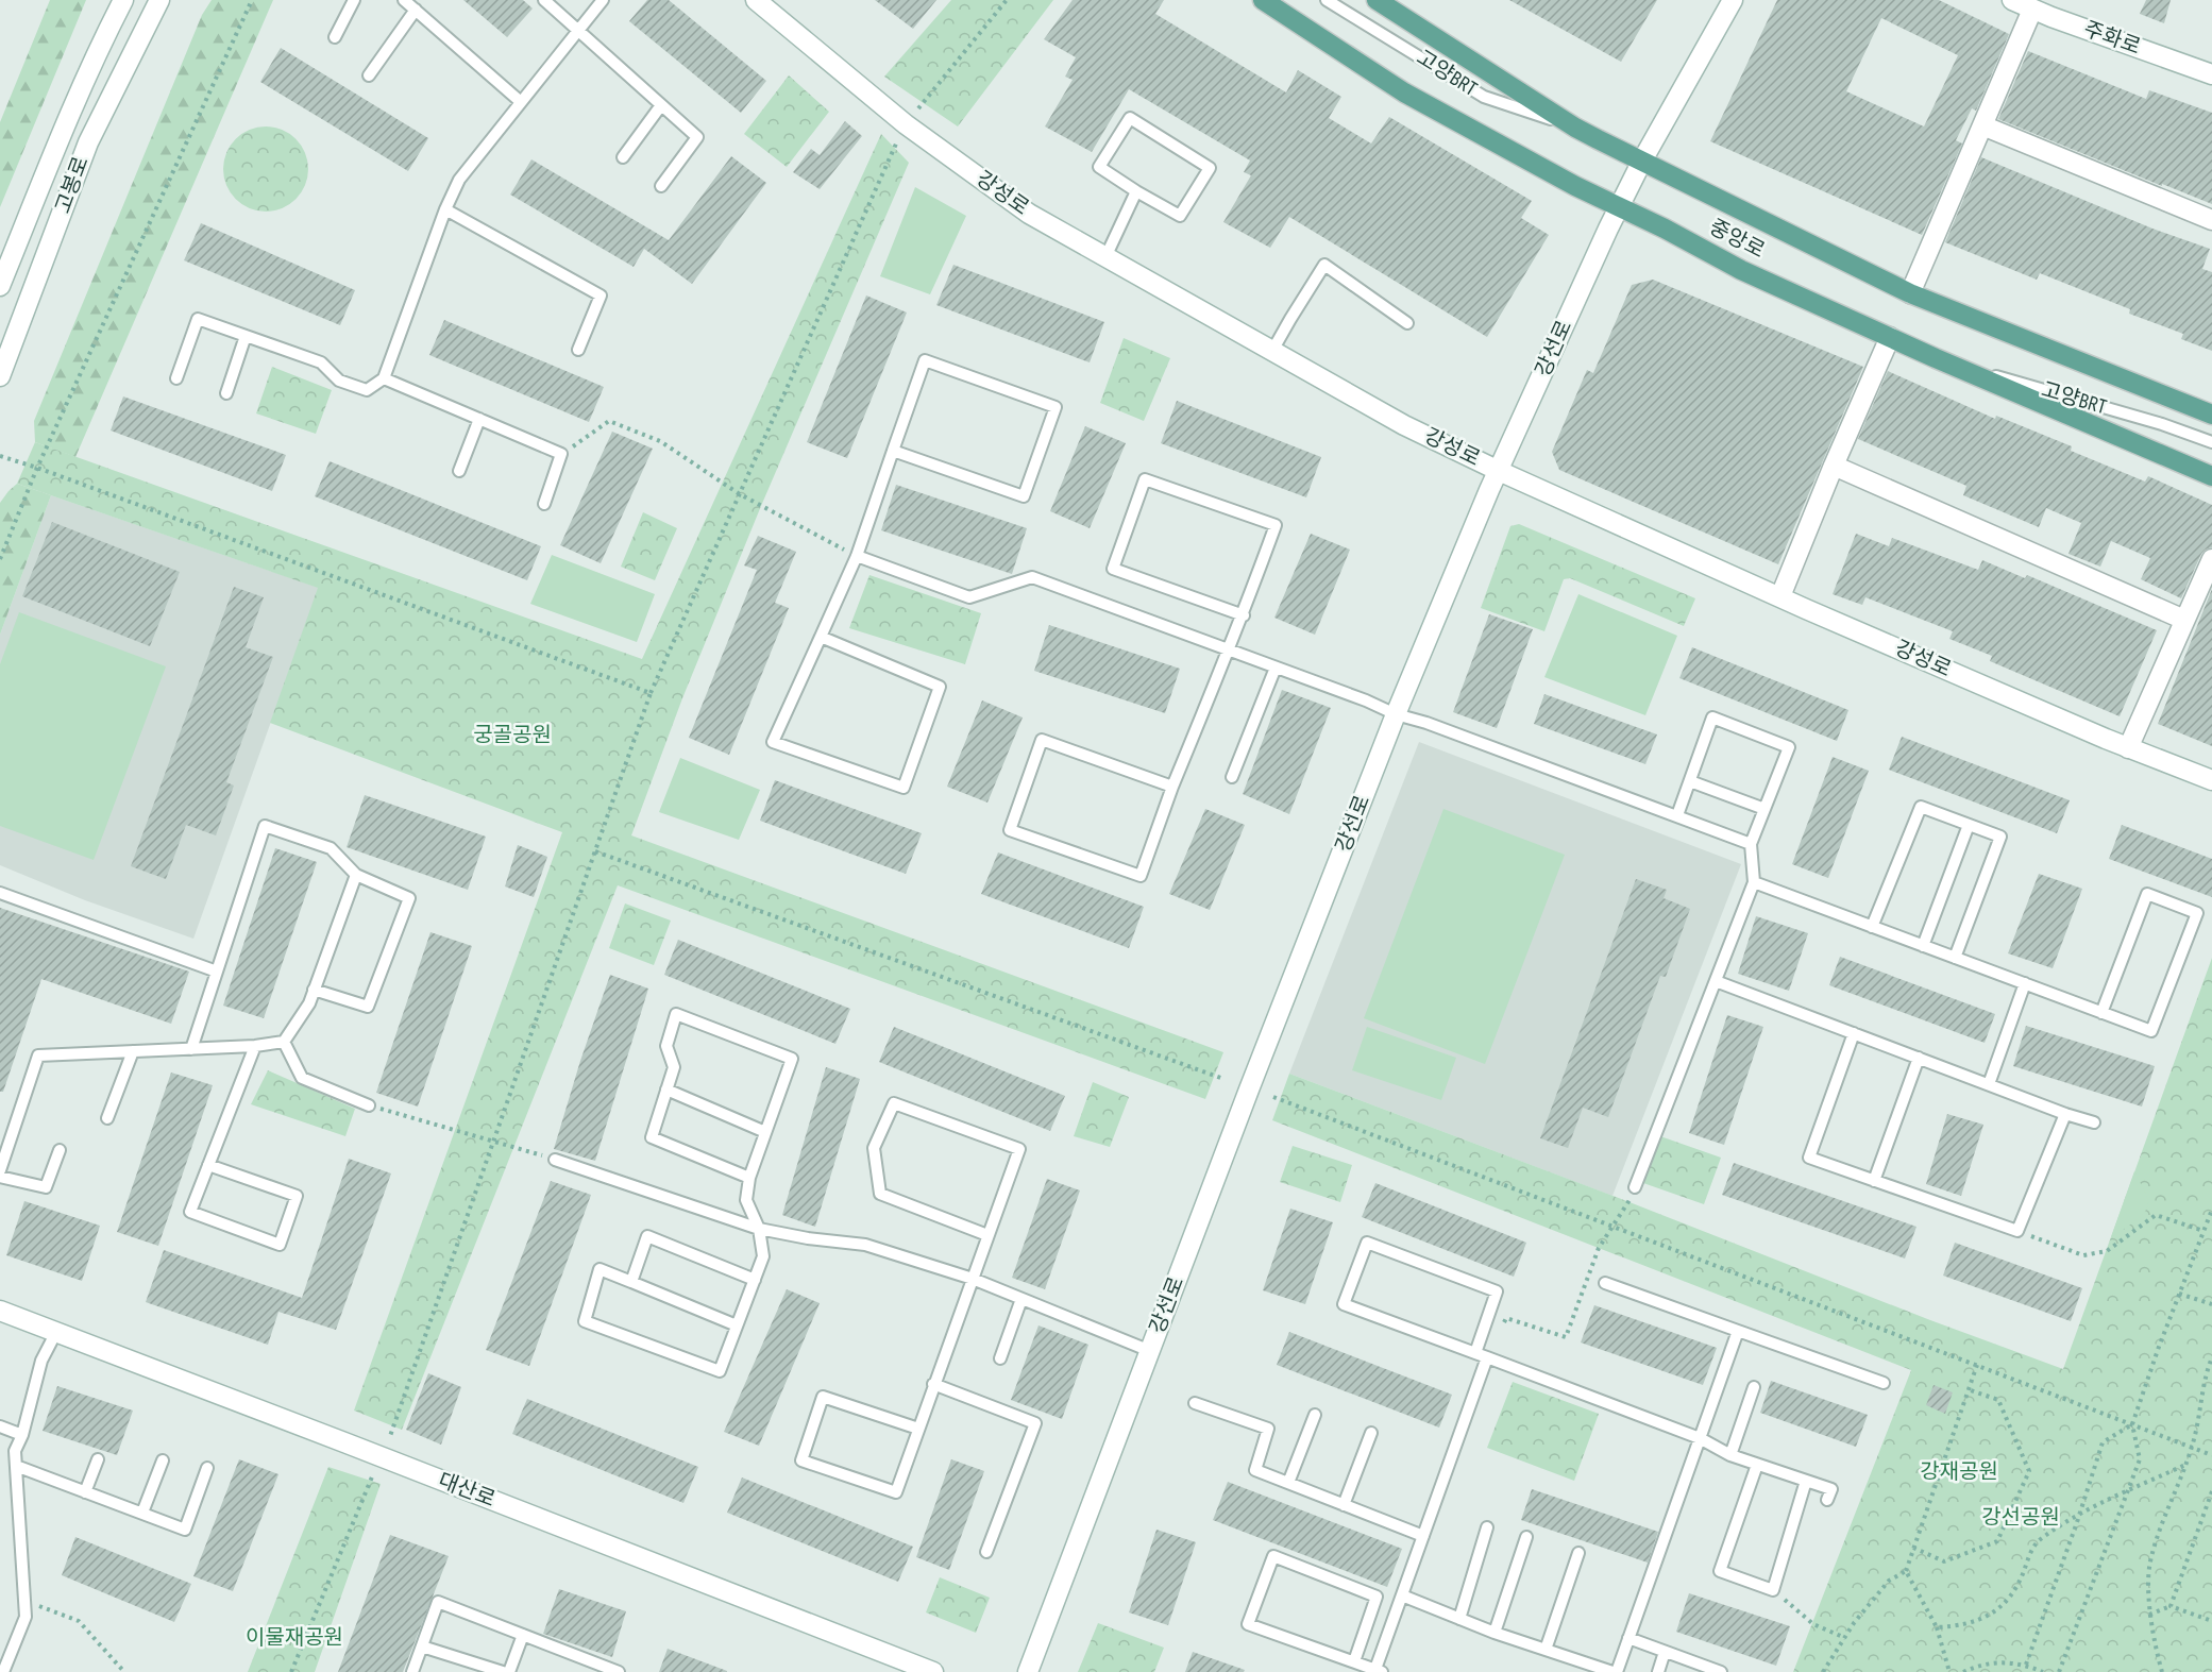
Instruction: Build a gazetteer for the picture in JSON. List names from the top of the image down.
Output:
{
  "streets": {
    "main road": [
      "주화로",
      "고봉로",
      "강성로",
      "중앙로",
      "강선로",
      "대산로"
    ],
    "lane": ["고양BRT"]
  },
  "crossings": [
    ["고양BRT", "중앙로"],
    ["강성로", "강선로"],
    ["중앙로", "강선로"]
  ],
  "parks": [
    "궁골공원",
    "강재공원",
    "강선공원",
    "이물재공원"
  ]
}
